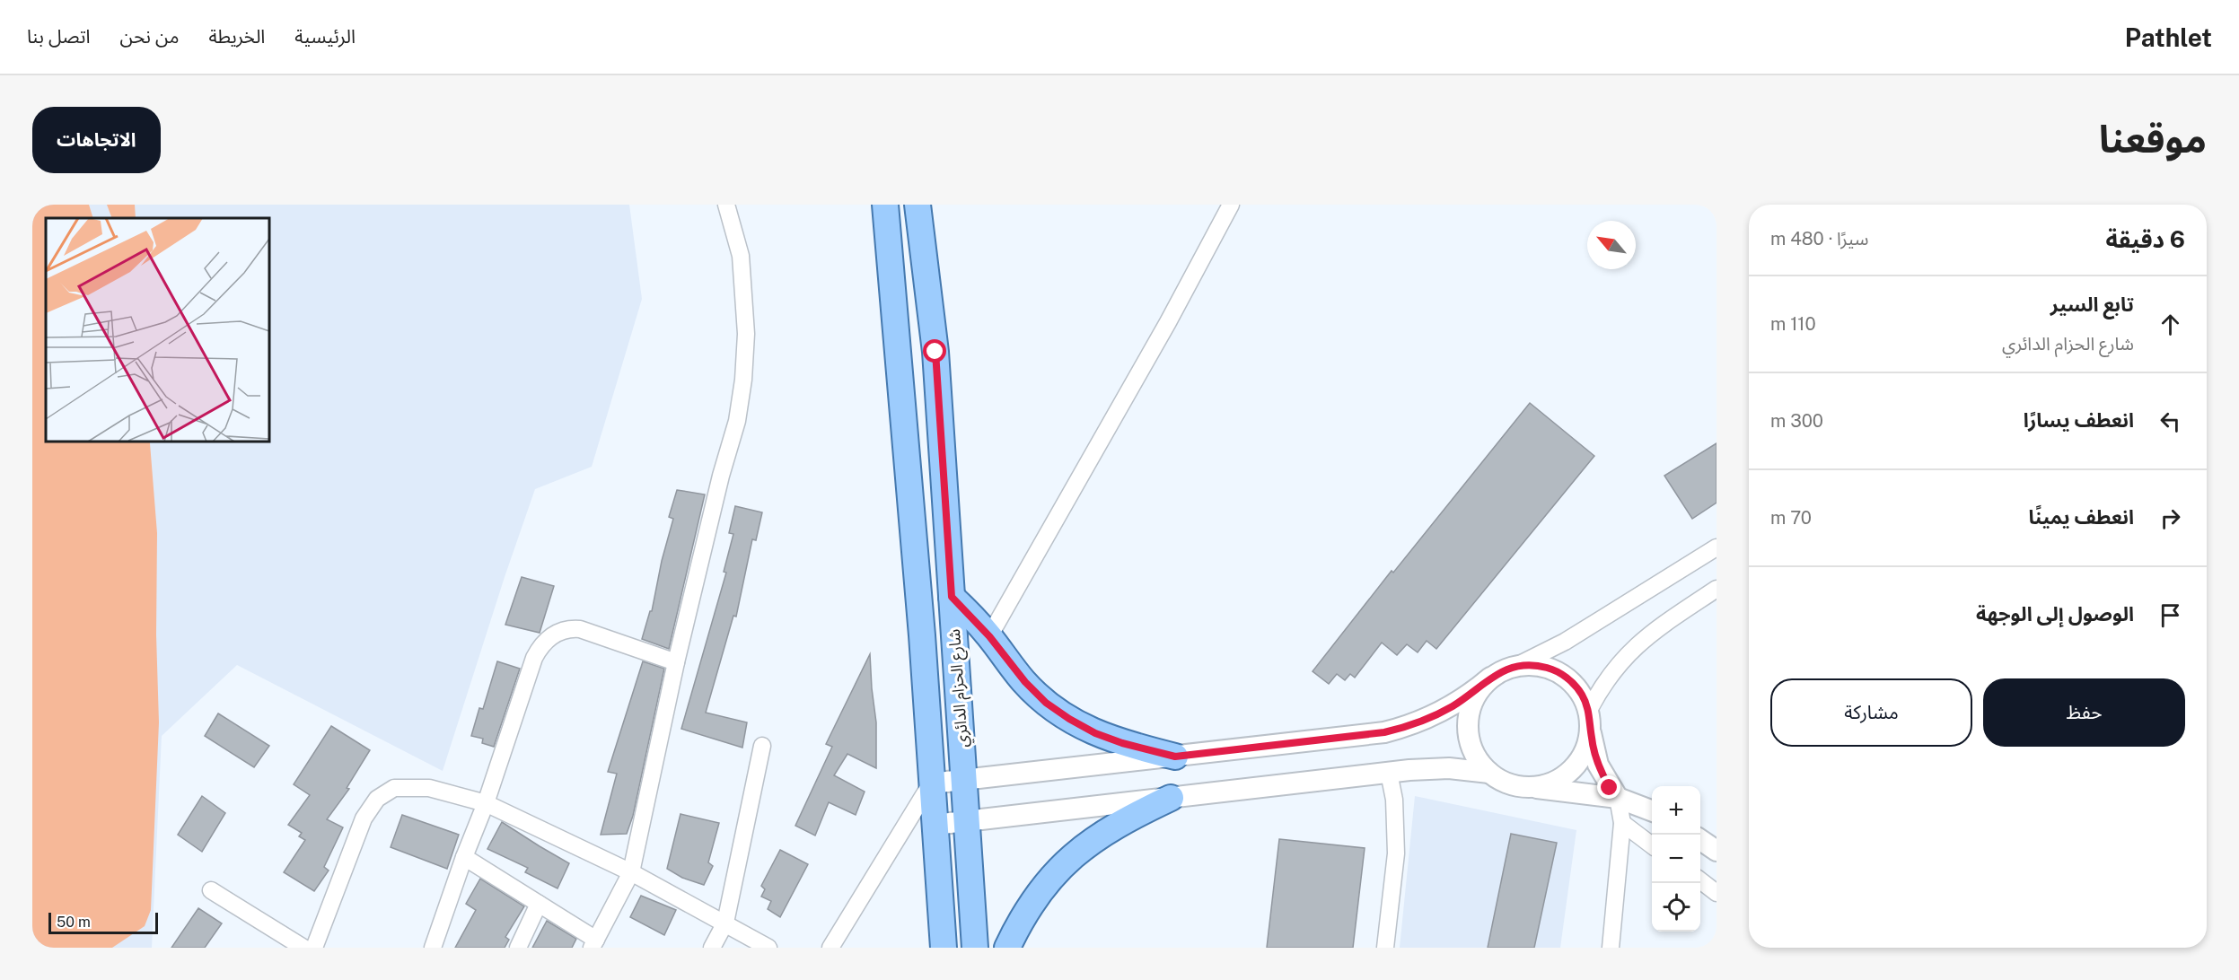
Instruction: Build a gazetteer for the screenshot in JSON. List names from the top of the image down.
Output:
{
  "streets": {
    "main road": ["شارع الحزام الدائري"]
  },
  "scale_bar": "50 m",
  "north": "top left",
  "page": {
    "header": "Pathlet",
    "nav": [
      "الرئيسية",
      "الخريطة",
      "من نحن",
      "اتصل بنا"
    ],
    "title": "موقعنا",
    "buttons": [
      "الاتجاهات",
      ["حفظ", "مشاركة"]
    ],
    "heading": ["6 دقيقة", "سيرًا · 480 m"],
    "list": [
      ["تابع السير", "شارع الحزام الدائري", "110 m"],
      ["انعطف يسارًا", "300 m"],
      ["انعطف يمينًا", "70 m"],
      "الوصول إلى الوجهة"
    ],
    "map_buttons": ["+", "−"],
    "scale": "50 m"
  }
}
